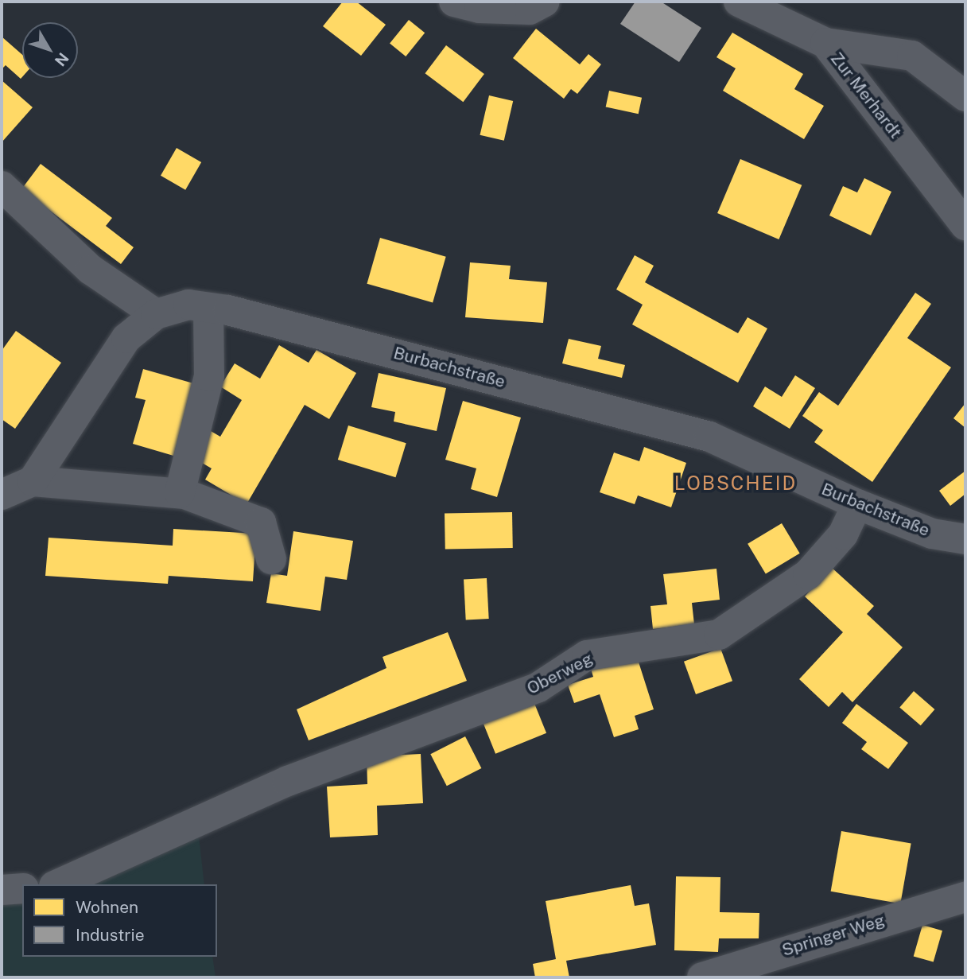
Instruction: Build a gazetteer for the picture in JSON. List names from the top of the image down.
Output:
{
  "streets": {
    "street": [
      "Zur Merhardt",
      "Burbachstraße",
      "Oberweg",
      "Springer Weg"
    ]
  },
  "crossings": [
    ["Burbachstraße", "Oberweg"]
  ],
  "districts": ["LOBSCHEID"],
  "legend": ["Wohnen", "Industrie"],
  "north": "bottom right"
}
